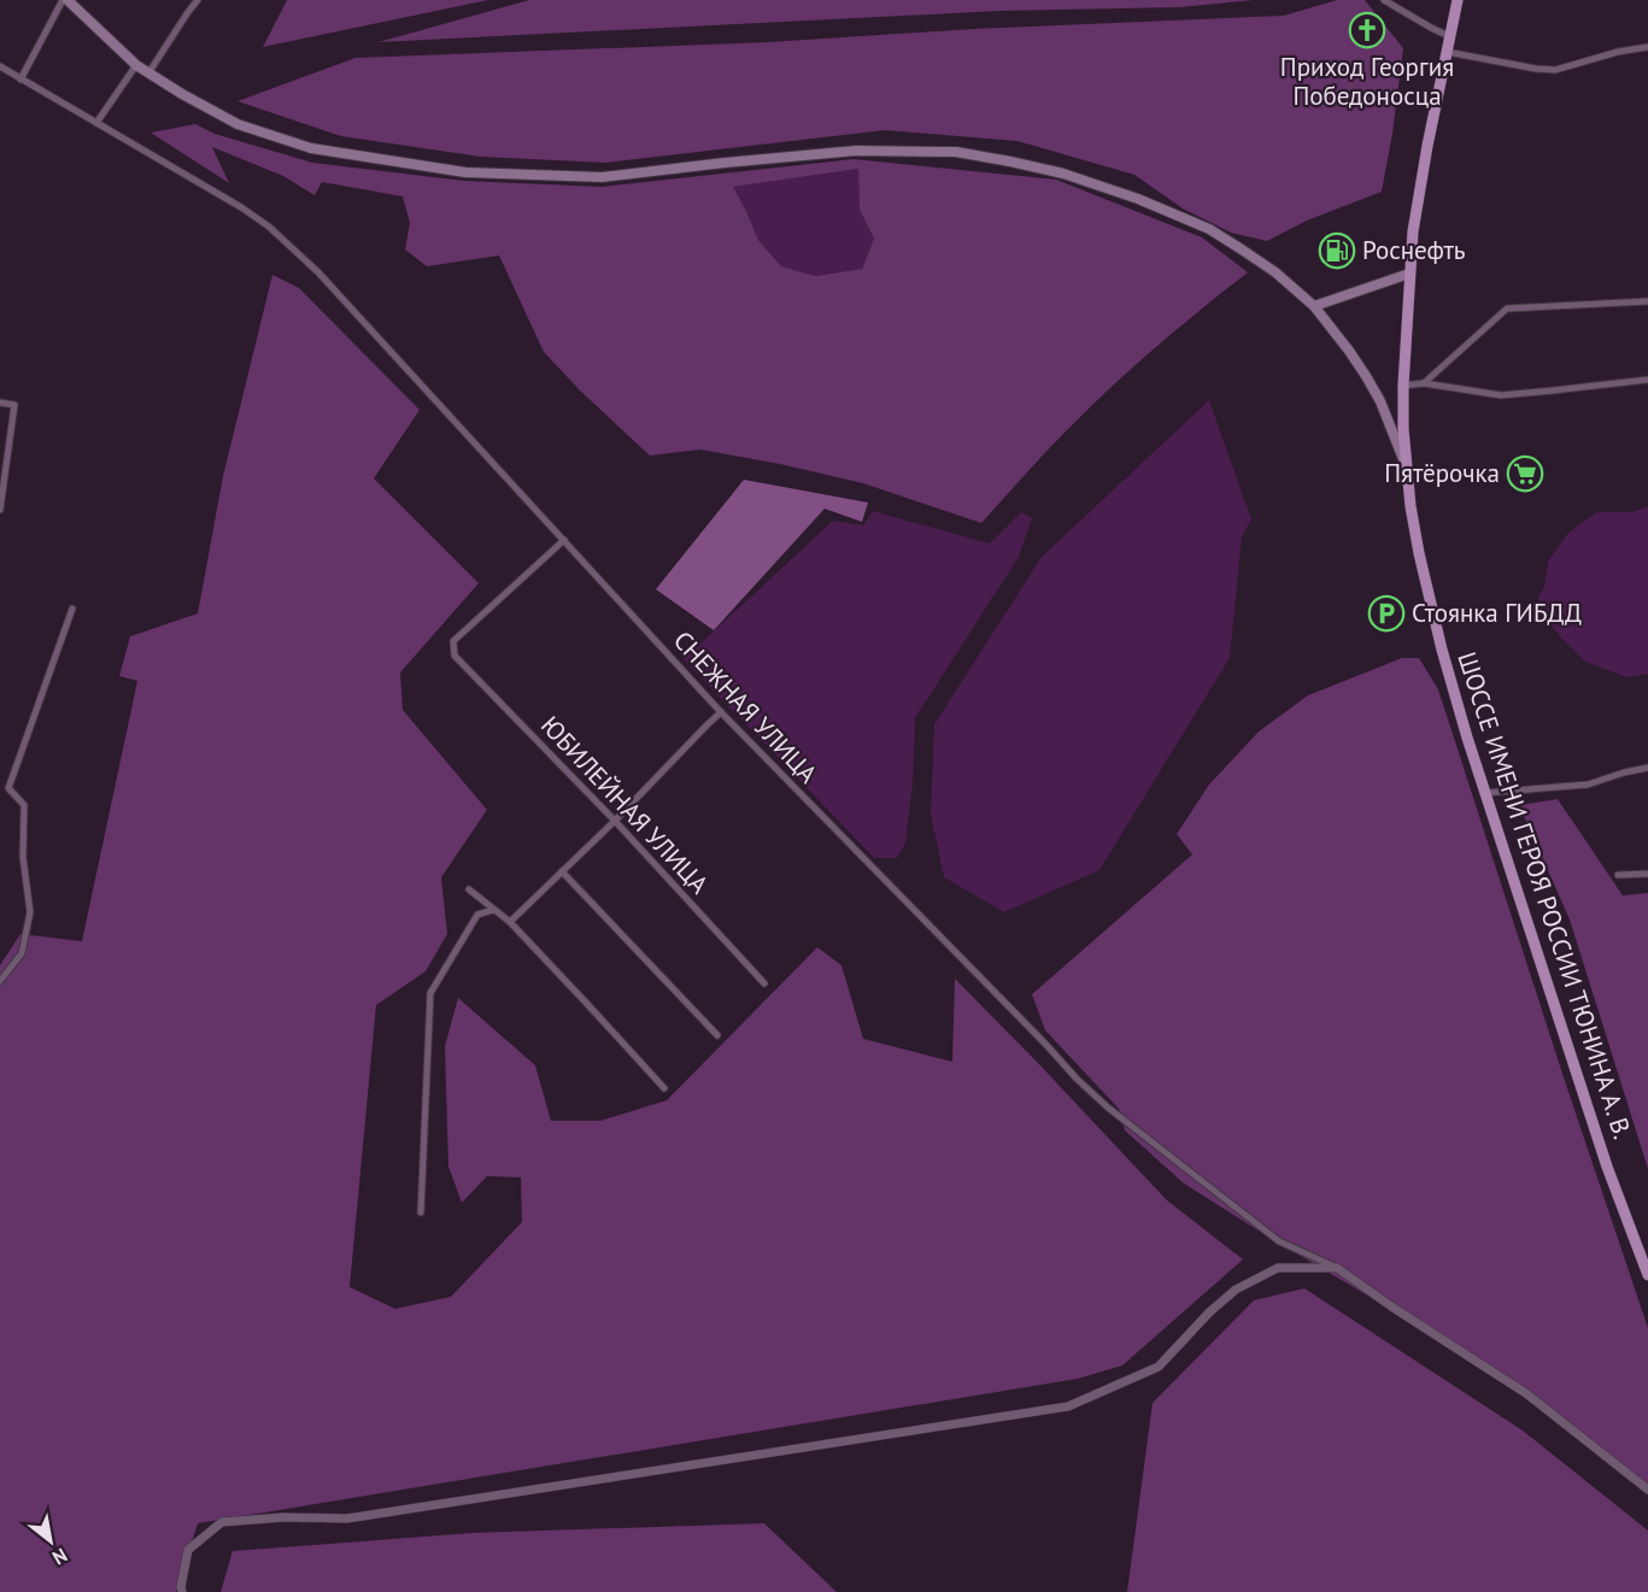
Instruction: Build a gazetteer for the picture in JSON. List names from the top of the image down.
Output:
{
  "streets": {
    "main road": ["ШОССЕ ИМЕНИ ГЕРОЯ РОССИИ ТЮНИНА А. В."],
    "street": ["СНЕЖНАЯ УЛИЦА", "ЮБИЛЕЙНАЯ УЛИЦА"]
  },
  "crossings": [
    ["СНЕЖНАЯ УЛИЦА", "ЮБИЛЕЙНАЯ УЛИЦА"]
  ],
  "places": {
    "church": ["Приход Георгия Победоносца"],
    "fuel station": ["Роснефть"],
    "supermarket": ["Пятёрочка"],
    "parking": ["Стоянка ГИБДД"]
  },
  "north": "bottom right"
}
